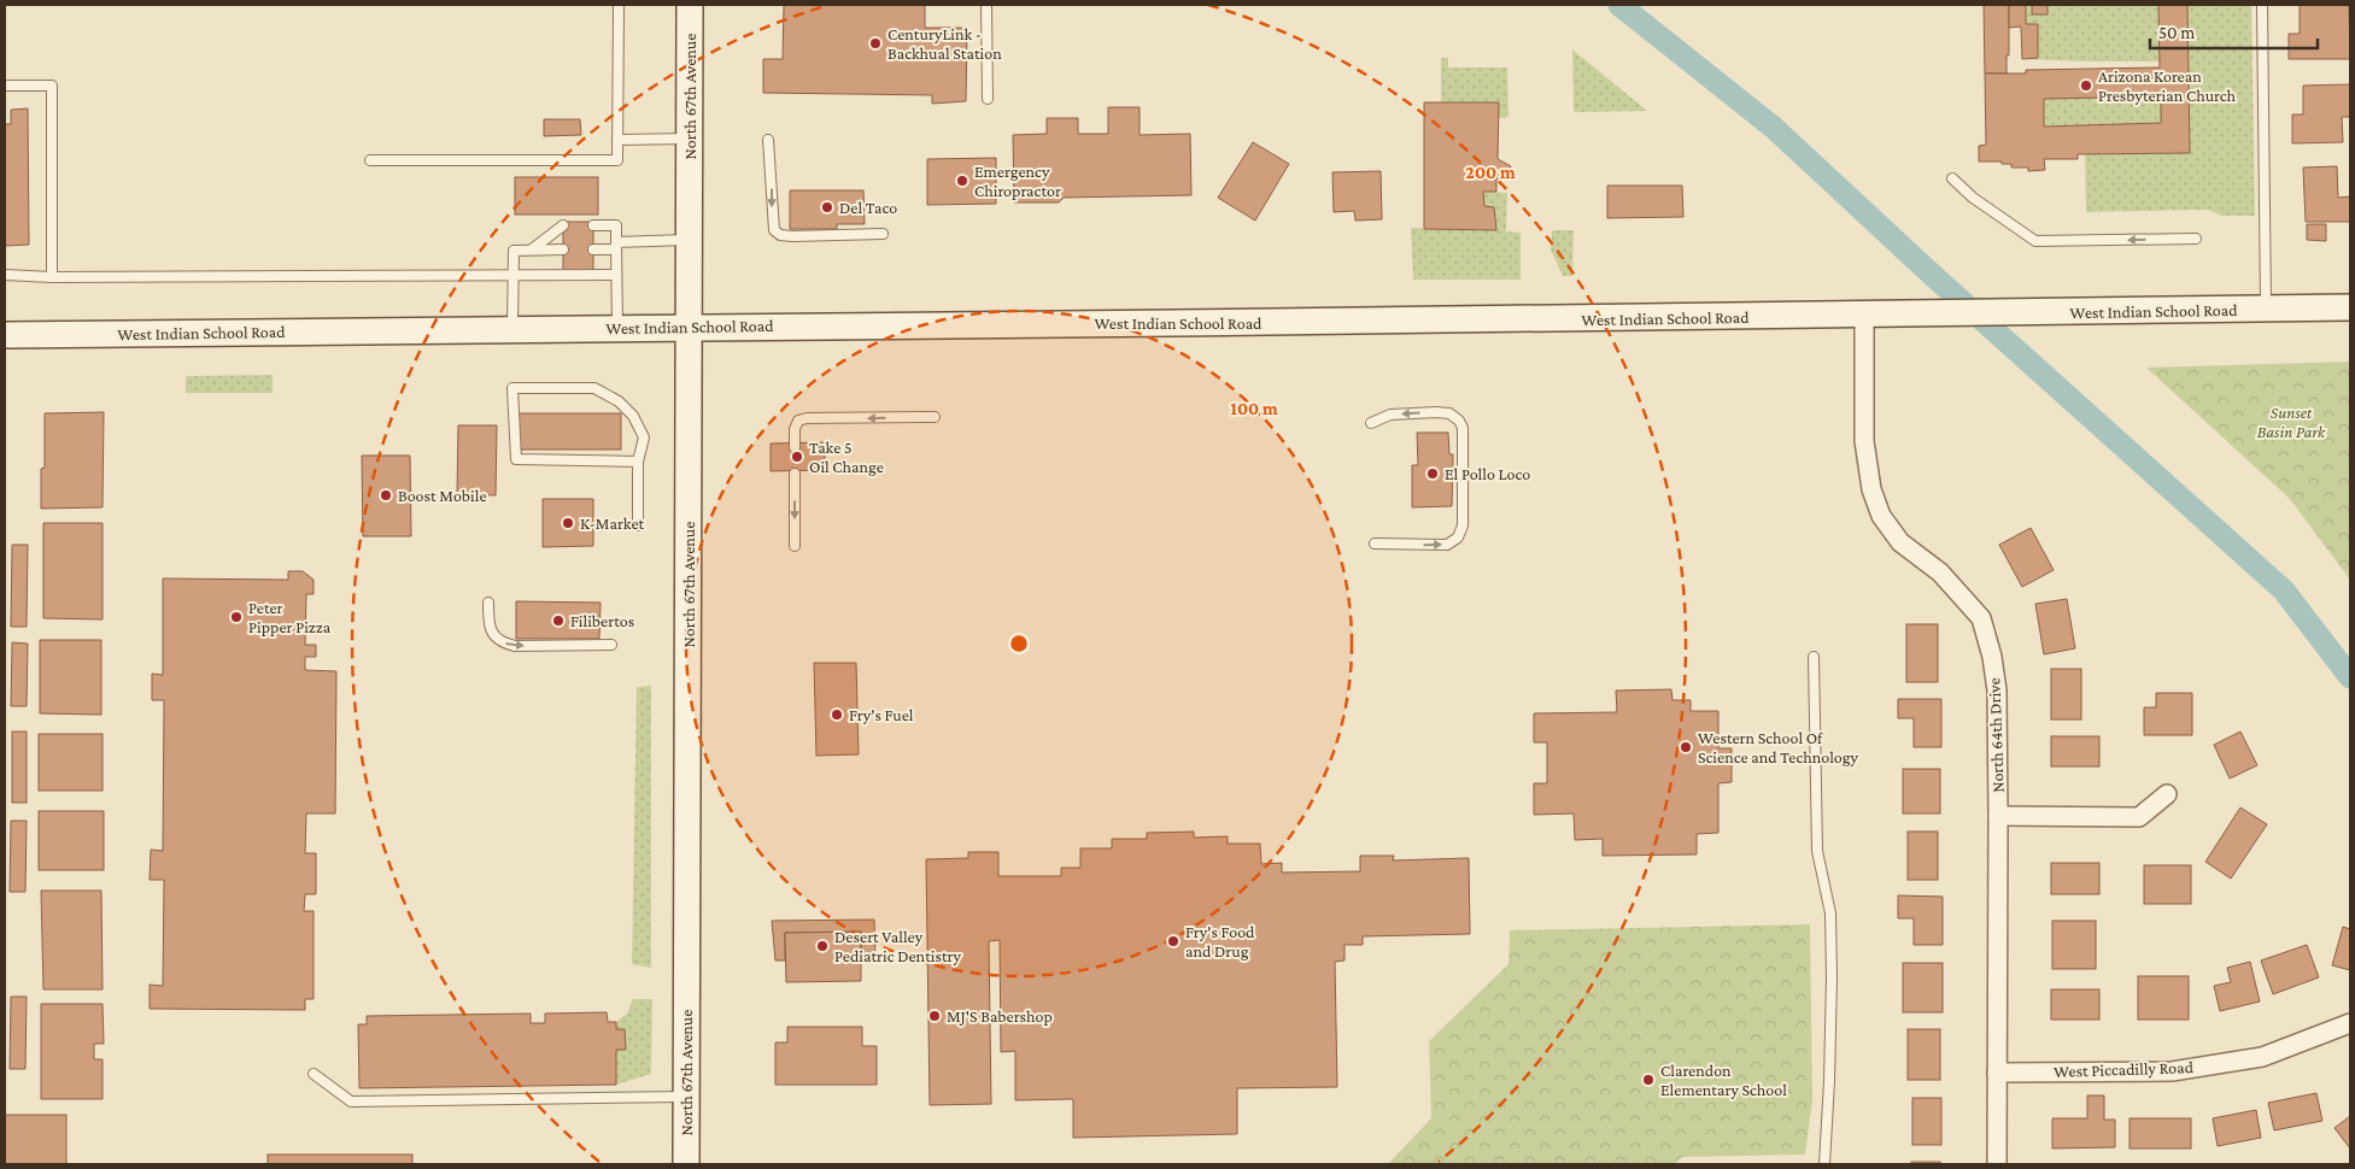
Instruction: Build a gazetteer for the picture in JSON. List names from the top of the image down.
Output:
{
  "streets": {
    "main road": ["North 67th Avenue", "West Indian School Road"],
    "street": ["North 64th Drive", "West Piccadilly Road"]
  },
  "crossings": [
    ["North 67th Avenue", "West Indian School Road"],
    ["West Indian School Road", "North 64th Drive"],
    ["North 64th Drive", "West Piccadilly Road"]
  ],
  "parks": ["Sunset Basin Park"],
  "places": [
    "CenturyLink - Backhual Station",
    "Arizona Korean Presbyterian Church",
    "Emergency Chiropractor",
    "Del Taco",
    "Take 5 Oil Change",
    "El Pollo Loco",
    "Boost Mobile",
    "K-Market",
    "Peter Pipper Pizza",
    "Filibertos",
    "Fry's Fuel",
    "Western School Of Science and Technology",
    "Fry's Food and Drug",
    "Desert Valley Pediatric Dentistry",
    "MJ'S Babershop",
    "Clarendon Elementary School"
  ],
  "scale_bar": "50 m",
  "rings": ["200 m", "100 m"]
}
